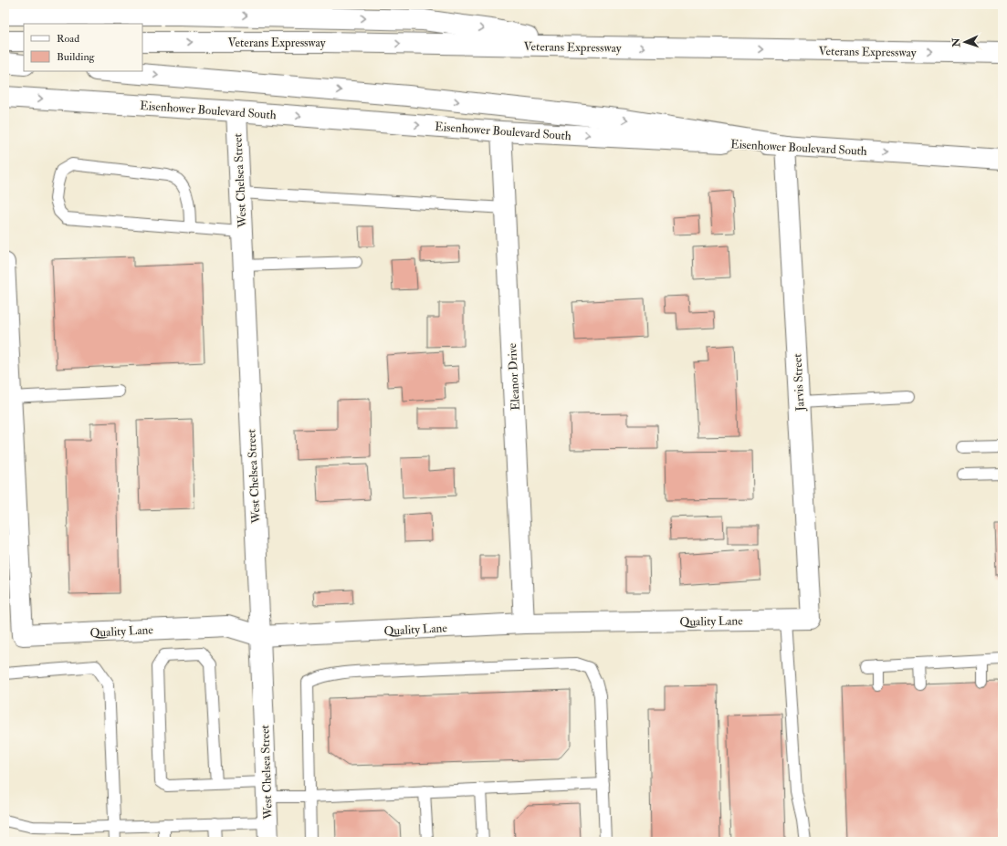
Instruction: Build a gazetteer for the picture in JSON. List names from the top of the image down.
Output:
{
  "streets": {
    "main road": [
      "Veterans Expressway",
      "Eisenhower Boulevard South",
      "West Chelsea Street",
      "Eleanor Drive",
      "Jarvis Street",
      "Quality Lane"
    ]
  },
  "crossings": [
    ["Eisenhower Boulevard South", "West Chelsea Street"],
    ["Eisenhower Boulevard South", "Eleanor Drive"],
    ["Eisenhower Boulevard South", "Jarvis Street"],
    ["West Chelsea Street", "Quality Lane"],
    ["Eleanor Drive", "Quality Lane"],
    ["Jarvis Street", "Quality Lane"]
  ],
  "legend": ["Road", "Building"],
  "north": "left"
}
